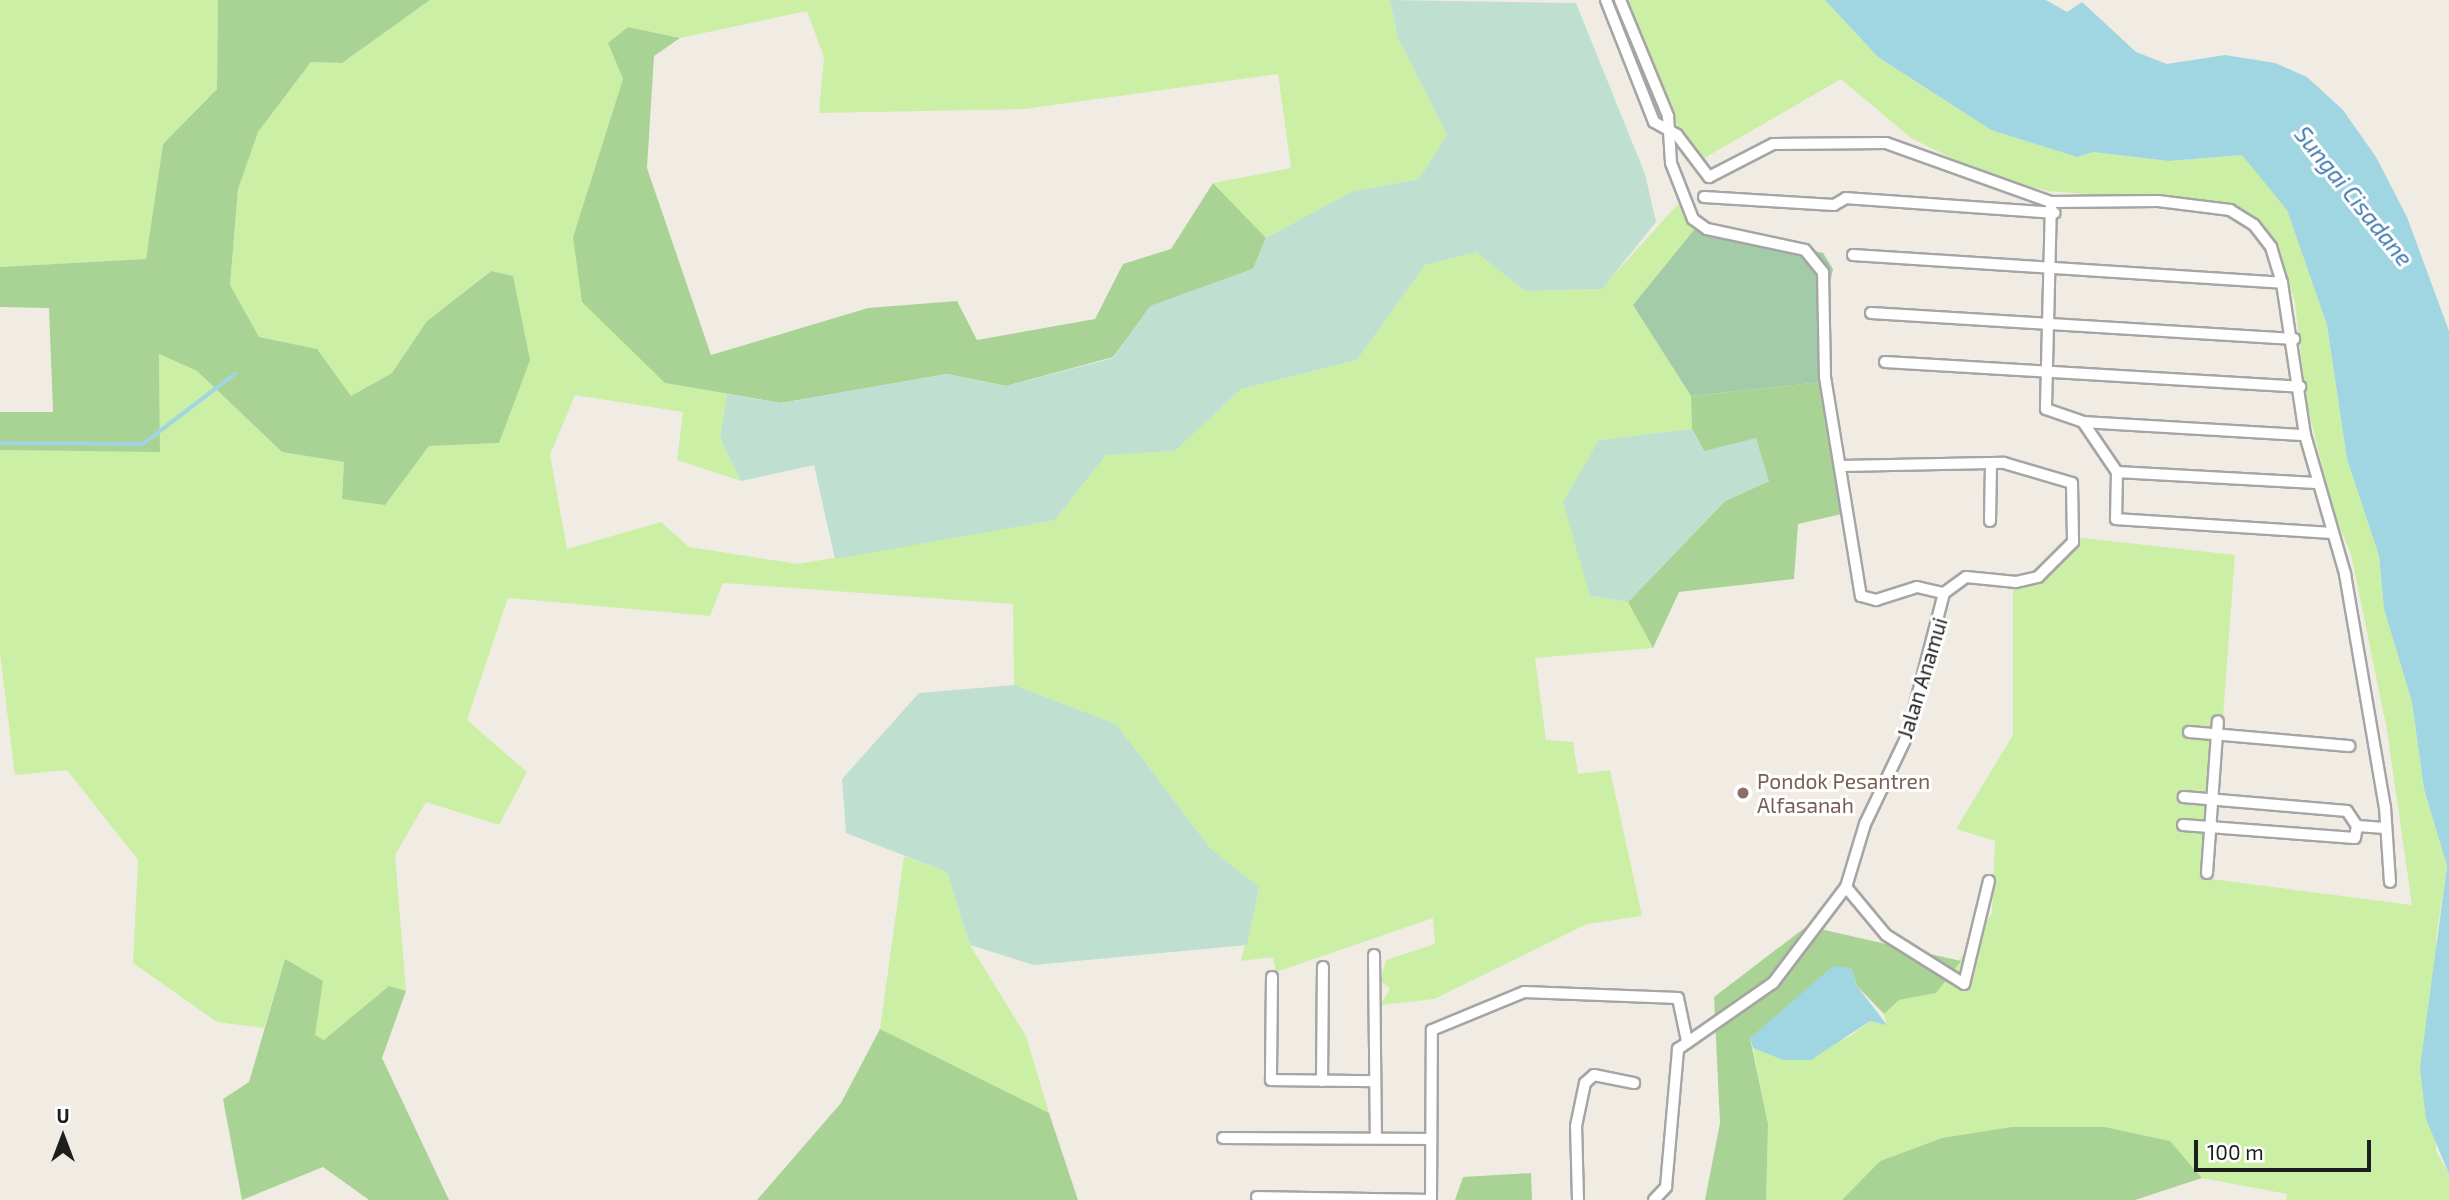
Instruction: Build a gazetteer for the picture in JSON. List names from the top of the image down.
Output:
{
  "streets": {
    "street": ["Jalan Anamui"]
  },
  "water": ["Sungai Cisadane"],
  "places": ["Pondok Pesantren Alfasanah"],
  "scale_bar": "100 m",
  "north": "top"
}
